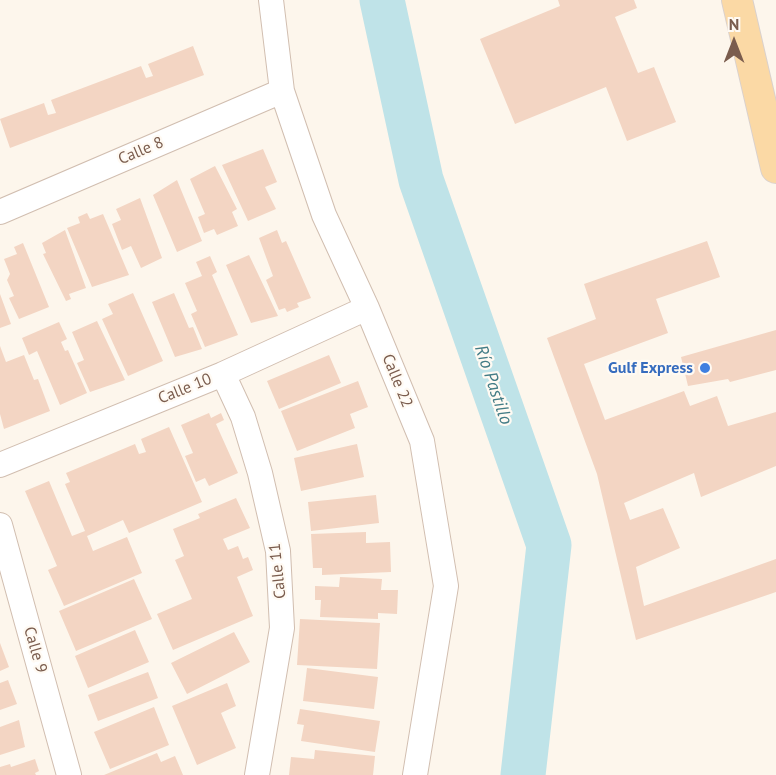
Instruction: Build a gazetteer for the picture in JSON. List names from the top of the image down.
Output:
{
  "streets": {
    "street": [
      "Calle 8",
      "Calle 22",
      "Calle 10",
      "Calle 11",
      "Calle 9"
    ]
  },
  "crossings": [
    ["Calle 8", "Calle 22"],
    ["Calle 22", "Calle 10"],
    ["Calle 10", "Calle 11"]
  ],
  "water": ["Río Pastillo"],
  "places": ["Gulf Express"],
  "north": "top"
}
